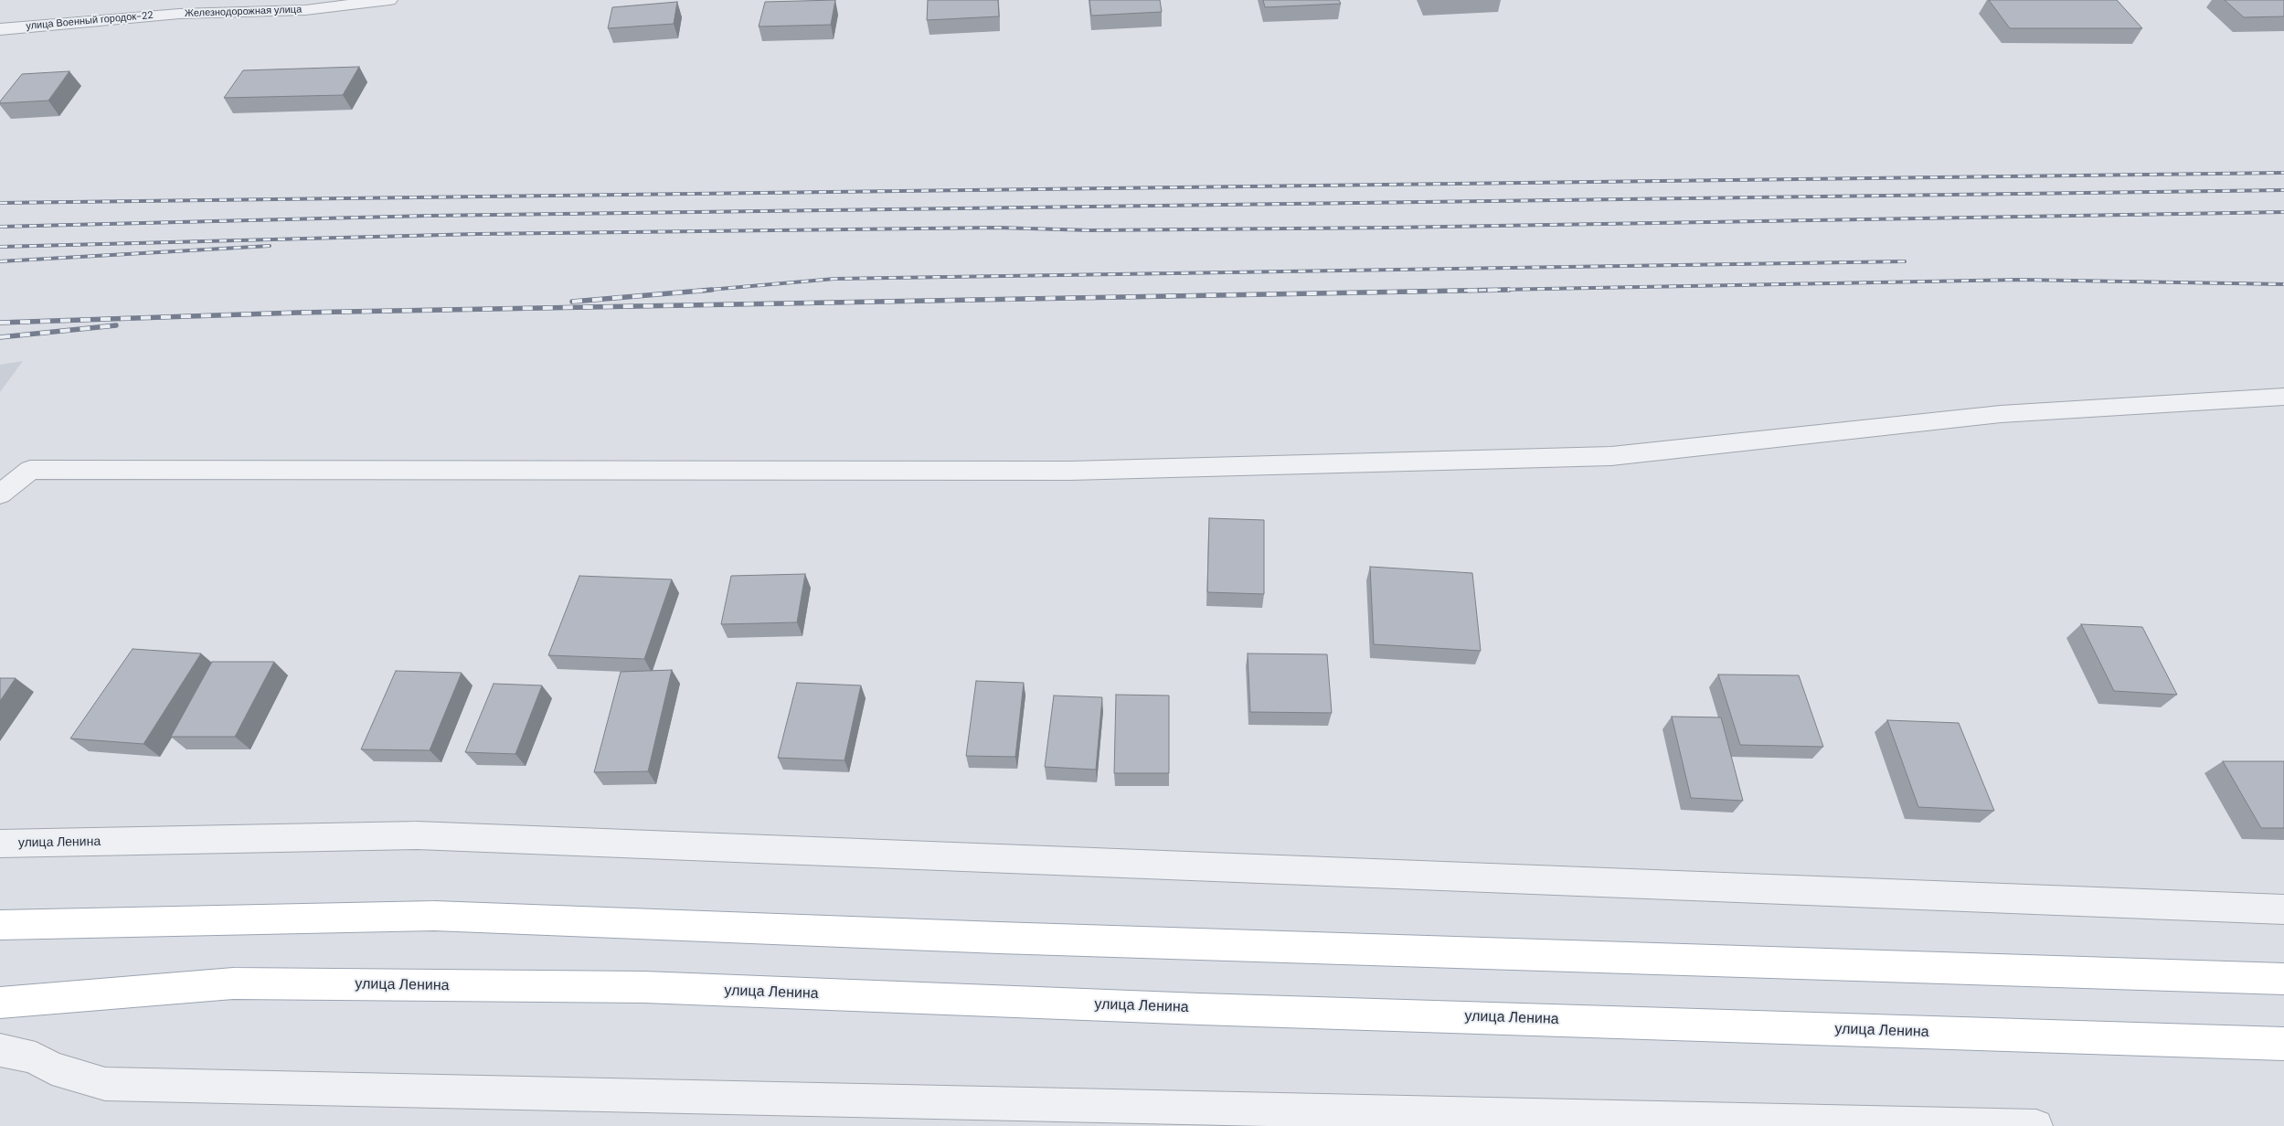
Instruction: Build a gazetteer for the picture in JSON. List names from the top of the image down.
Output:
{
  "streets": {
    "main road": ["улица Ленина"],
    "street": ["Железнодорожная улица", "улица Военный городок-22"]
  },
  "crossings": [
    ["Железнодорожная улица", "улица Военный городок-22"]
  ]
}
